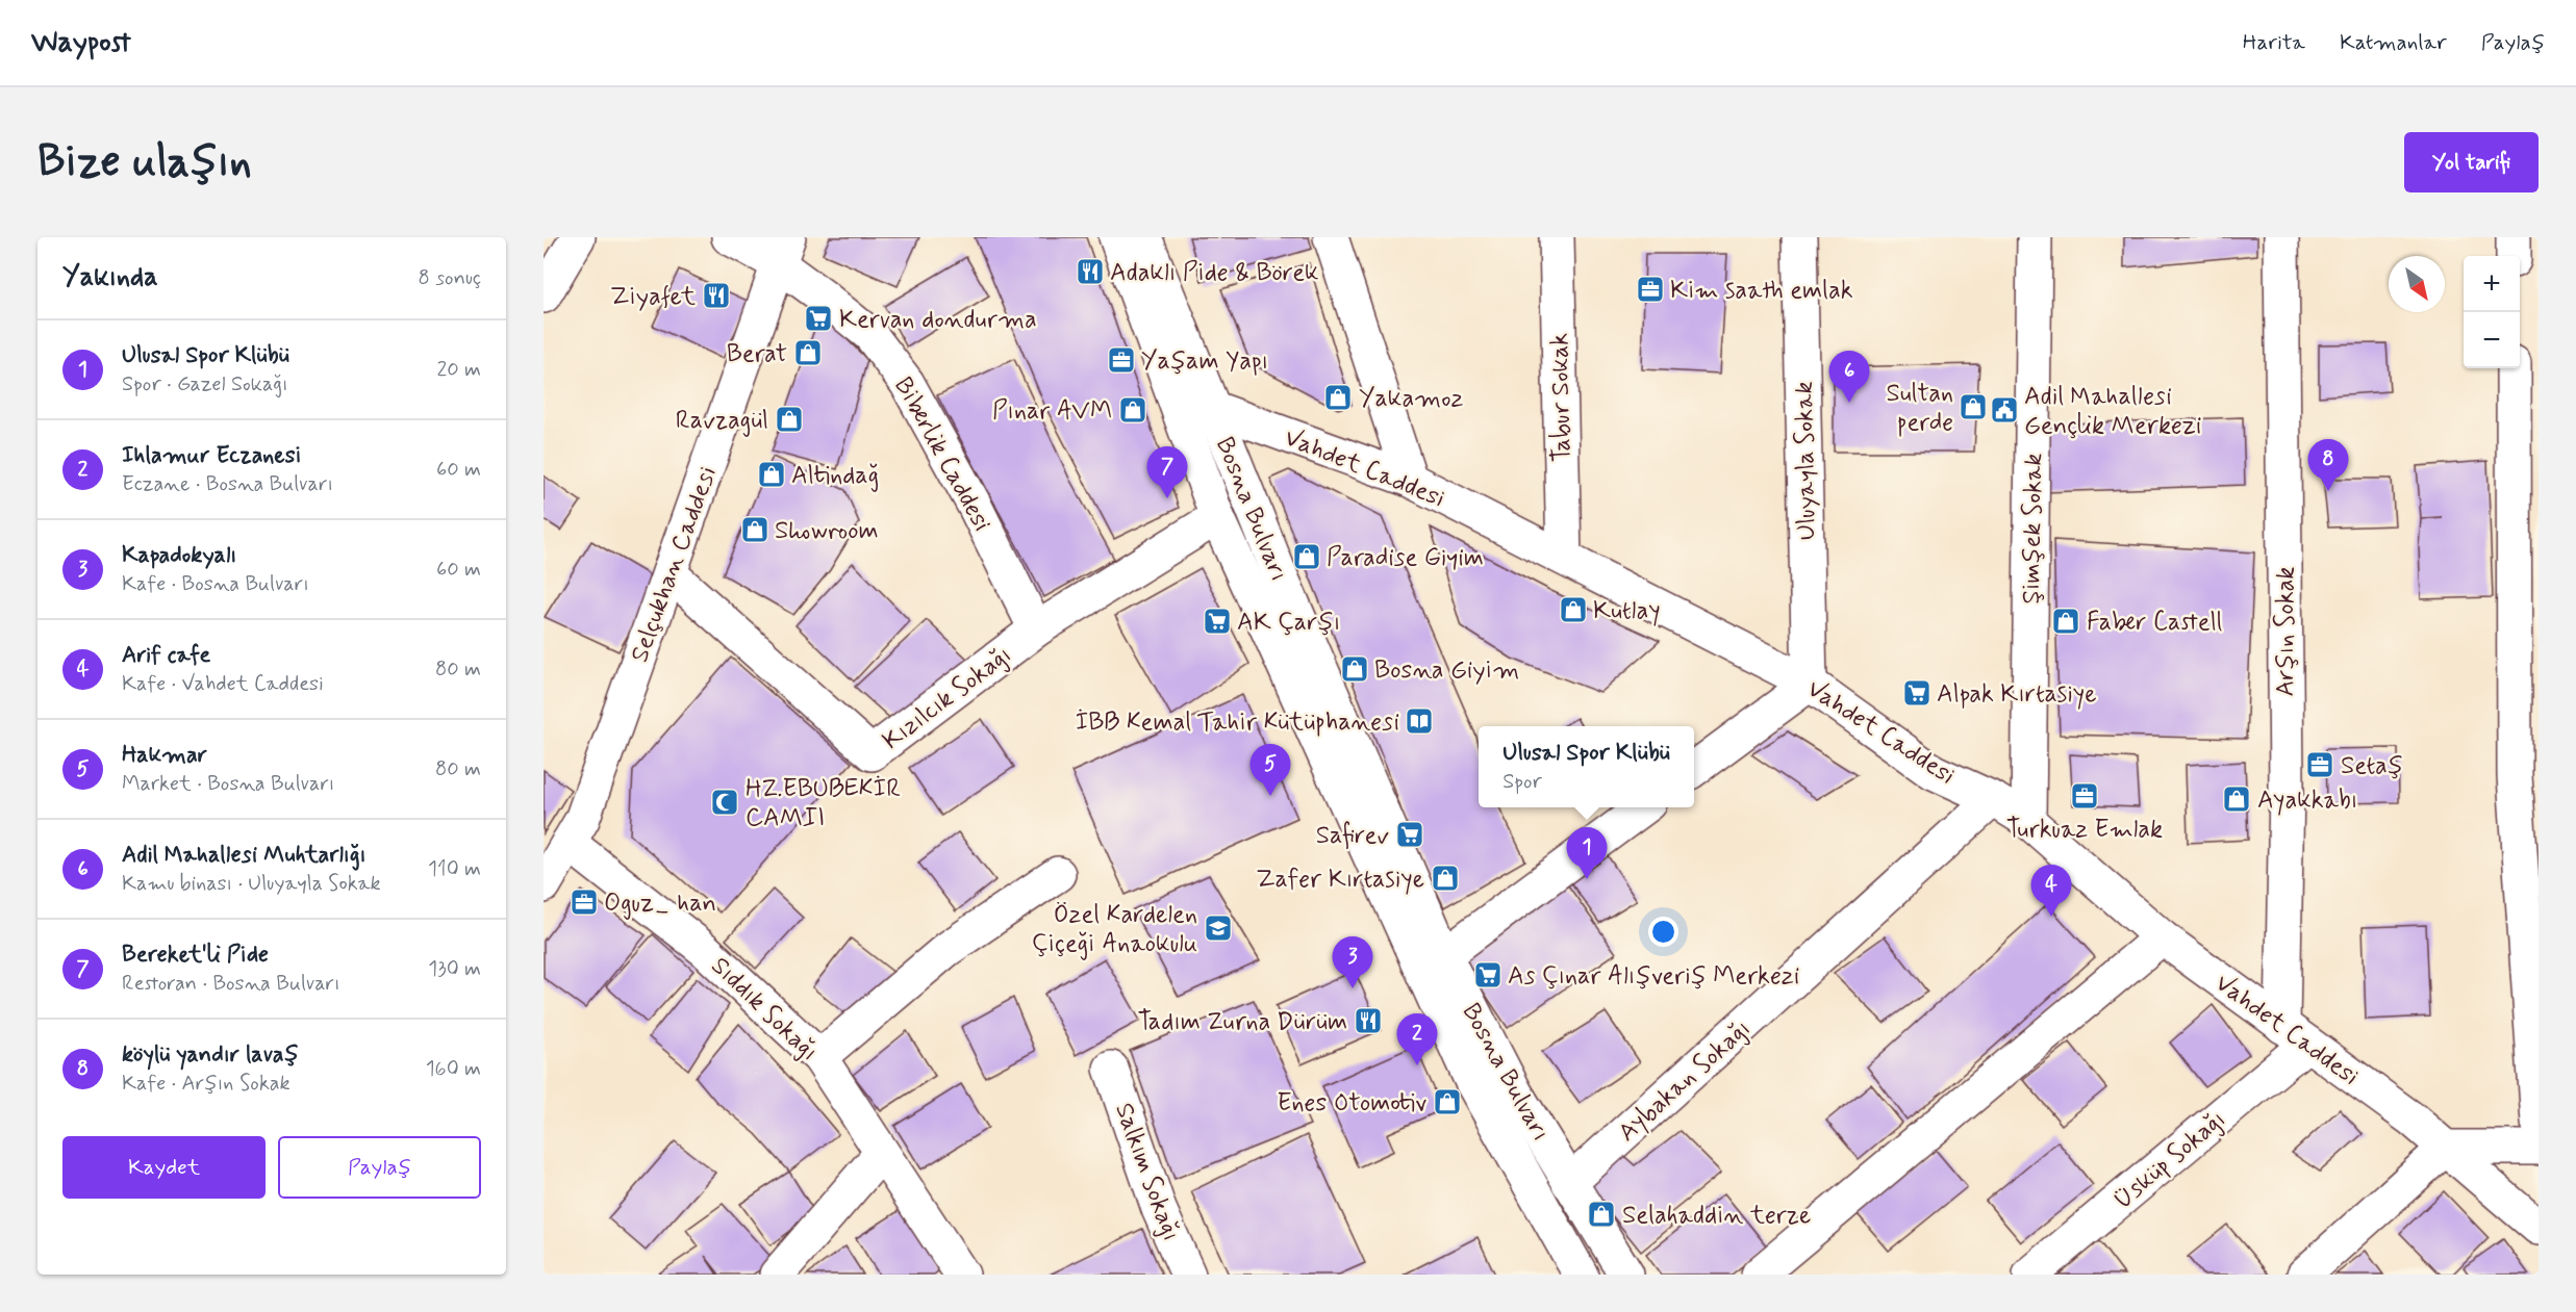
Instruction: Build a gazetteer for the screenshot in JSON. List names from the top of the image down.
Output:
{
  "streets": {
    "street": [
      "Tabur Sokak",
      "Biberlik Caddesi",
      "Uluyayla Sokak",
      "Vahdet Caddesi",
      "Bosna Bulvarı",
      "Şimşek Sokak",
      "Selçukhan Caddesi",
      "Arşın Sokak",
      "Kızılcık Sokağı",
      "Sıddık Sokağı",
      "Aybakan Sokağı",
      "Üsküp Sokağı",
      "Salkım Sokağı"
    ]
  },
  "crossings": [
    ["Tabur Sokak", "Vahdet Caddesi"],
    ["Biberlik Caddesi", "Selçukhan Caddesi"],
    ["Biberlik Caddesi", "Kızılcık Sokağı"],
    ["Uluyayla Sokak", "Vahdet Caddesi"],
    ["Vahdet Caddesi", "Bosna Bulvarı"],
    ["Vahdet Caddesi", "Şimşek Sokak"],
    ["Vahdet Caddesi", "Arşın Sokak"],
    ["Vahdet Caddesi", "Aybakan Sokağı"],
    ["Vahdet Caddesi", "Üsküp Sokağı"],
    ["Bosna Bulvarı", "Kızılcık Sokağı"],
    ["Bosna Bulvarı", "Aybakan Sokağı"],
    ["Selçukhan Caddesi", "Kızılcık Sokağı"],
    ["Selçukhan Caddesi", "Sıddık Sokağı"],
    ["Arşın Sokak", "Üsküp Sokağı"]
  ],
  "places": {
    "restaurant": ["Adaklı Pide & Börek", "Ziyafet", "Tadım Zurna Dürüm"],
    "office": [
      "Kim saath emlak",
      "Yaşam Yapı",
      "Setaş",
      "Turkuaz Emlak",
      "Oguz_ han"
    ],
    "supermarket": [
      "Kervan dondurma",
      "AK Çarşı",
      "Alpak Kırtasiye",
      "Safirev",
      "As Çınar Alışveriş Merkezi"
    ],
    "shop": [
      "Berat",
      "Yakamoz",
      "Sultan perde",
      "Pınar AVM",
      "Ravzagül",
      "Altindağ",
      "Showroom",
      "Paradise Giyim",
      "Kutlay",
      "Faber Castell",
      "Bosna Giyim",
      "Ayakkabı",
      "Zafer Kırtasiye",
      "Enes Otomotiv",
      "Selahaddin terze"
    ],
    "public building": ["Adil Mahallesi Gençlik Merkezi"],
    "library": ["İBB Kemal Tahir Kütüphanesi"],
    "mosque": ["HZ.EBUBEKİR CAMII"],
    "school or university": ["Özel Kardelen Çiçeği Anaokulu"]
  },
  "north": "bottom right",
  "page": {
    "header": "Waypost",
    "nav": ["Harita", "Katmanlar", "Paylaş"],
    "buttons": [
      "Yol tarifi",
      ["Kaydet", "Paylaş"]
    ],
    "title": "Bize ulaşın",
    "heading": ["Yakında", "8 sonuç"],
    "map_buttons": ["+", "−"],
    "list": [
      {
        "mark": "1",
        "name": "Ulusal Spor Klübü",
        "note": "Spor · Gazel Sokağı",
        "value": "20 m"
      },
      {
        "mark": "2",
        "name": "Ihlamur Eczanesi",
        "note": "Eczane · Bosna Bulvarı",
        "value": "60 m"
      },
      {
        "mark": "3",
        "name": "Kapadokyalı",
        "note": "Kafe · Bosna Bulvarı",
        "value": "60 m"
      },
      {
        "mark": "4",
        "name": "Arif cafe",
        "note": "Kafe · Vahdet Caddesi",
        "value": "80 m"
      },
      {
        "mark": "5",
        "name": "Hakmar",
        "note": "Market · Bosna Bulvarı",
        "value": "80 m"
      },
      {
        "mark": "6",
        "name": "Adil Mahallesi Muhtarlığı",
        "note": "Kamu binası · Uluyayla Sokak",
        "value": "110 m"
      },
      {
        "mark": "7",
        "name": "Bereket'li Pide",
        "note": "Restoran · Bosna Bulvarı",
        "value": "130 m"
      },
      {
        "mark": "8",
        "name": "köylü yandır lavaş",
        "note": "Kafe · Arşın Sokak",
        "value": "160 m"
      }
    ],
    "pins": [
      "6",
      "8",
      "7",
      "5",
      "1",
      "4",
      "3",
      "2"
    ],
    "popup": ["Ulusal Spor Klübü", "Spor"]
  }
}
